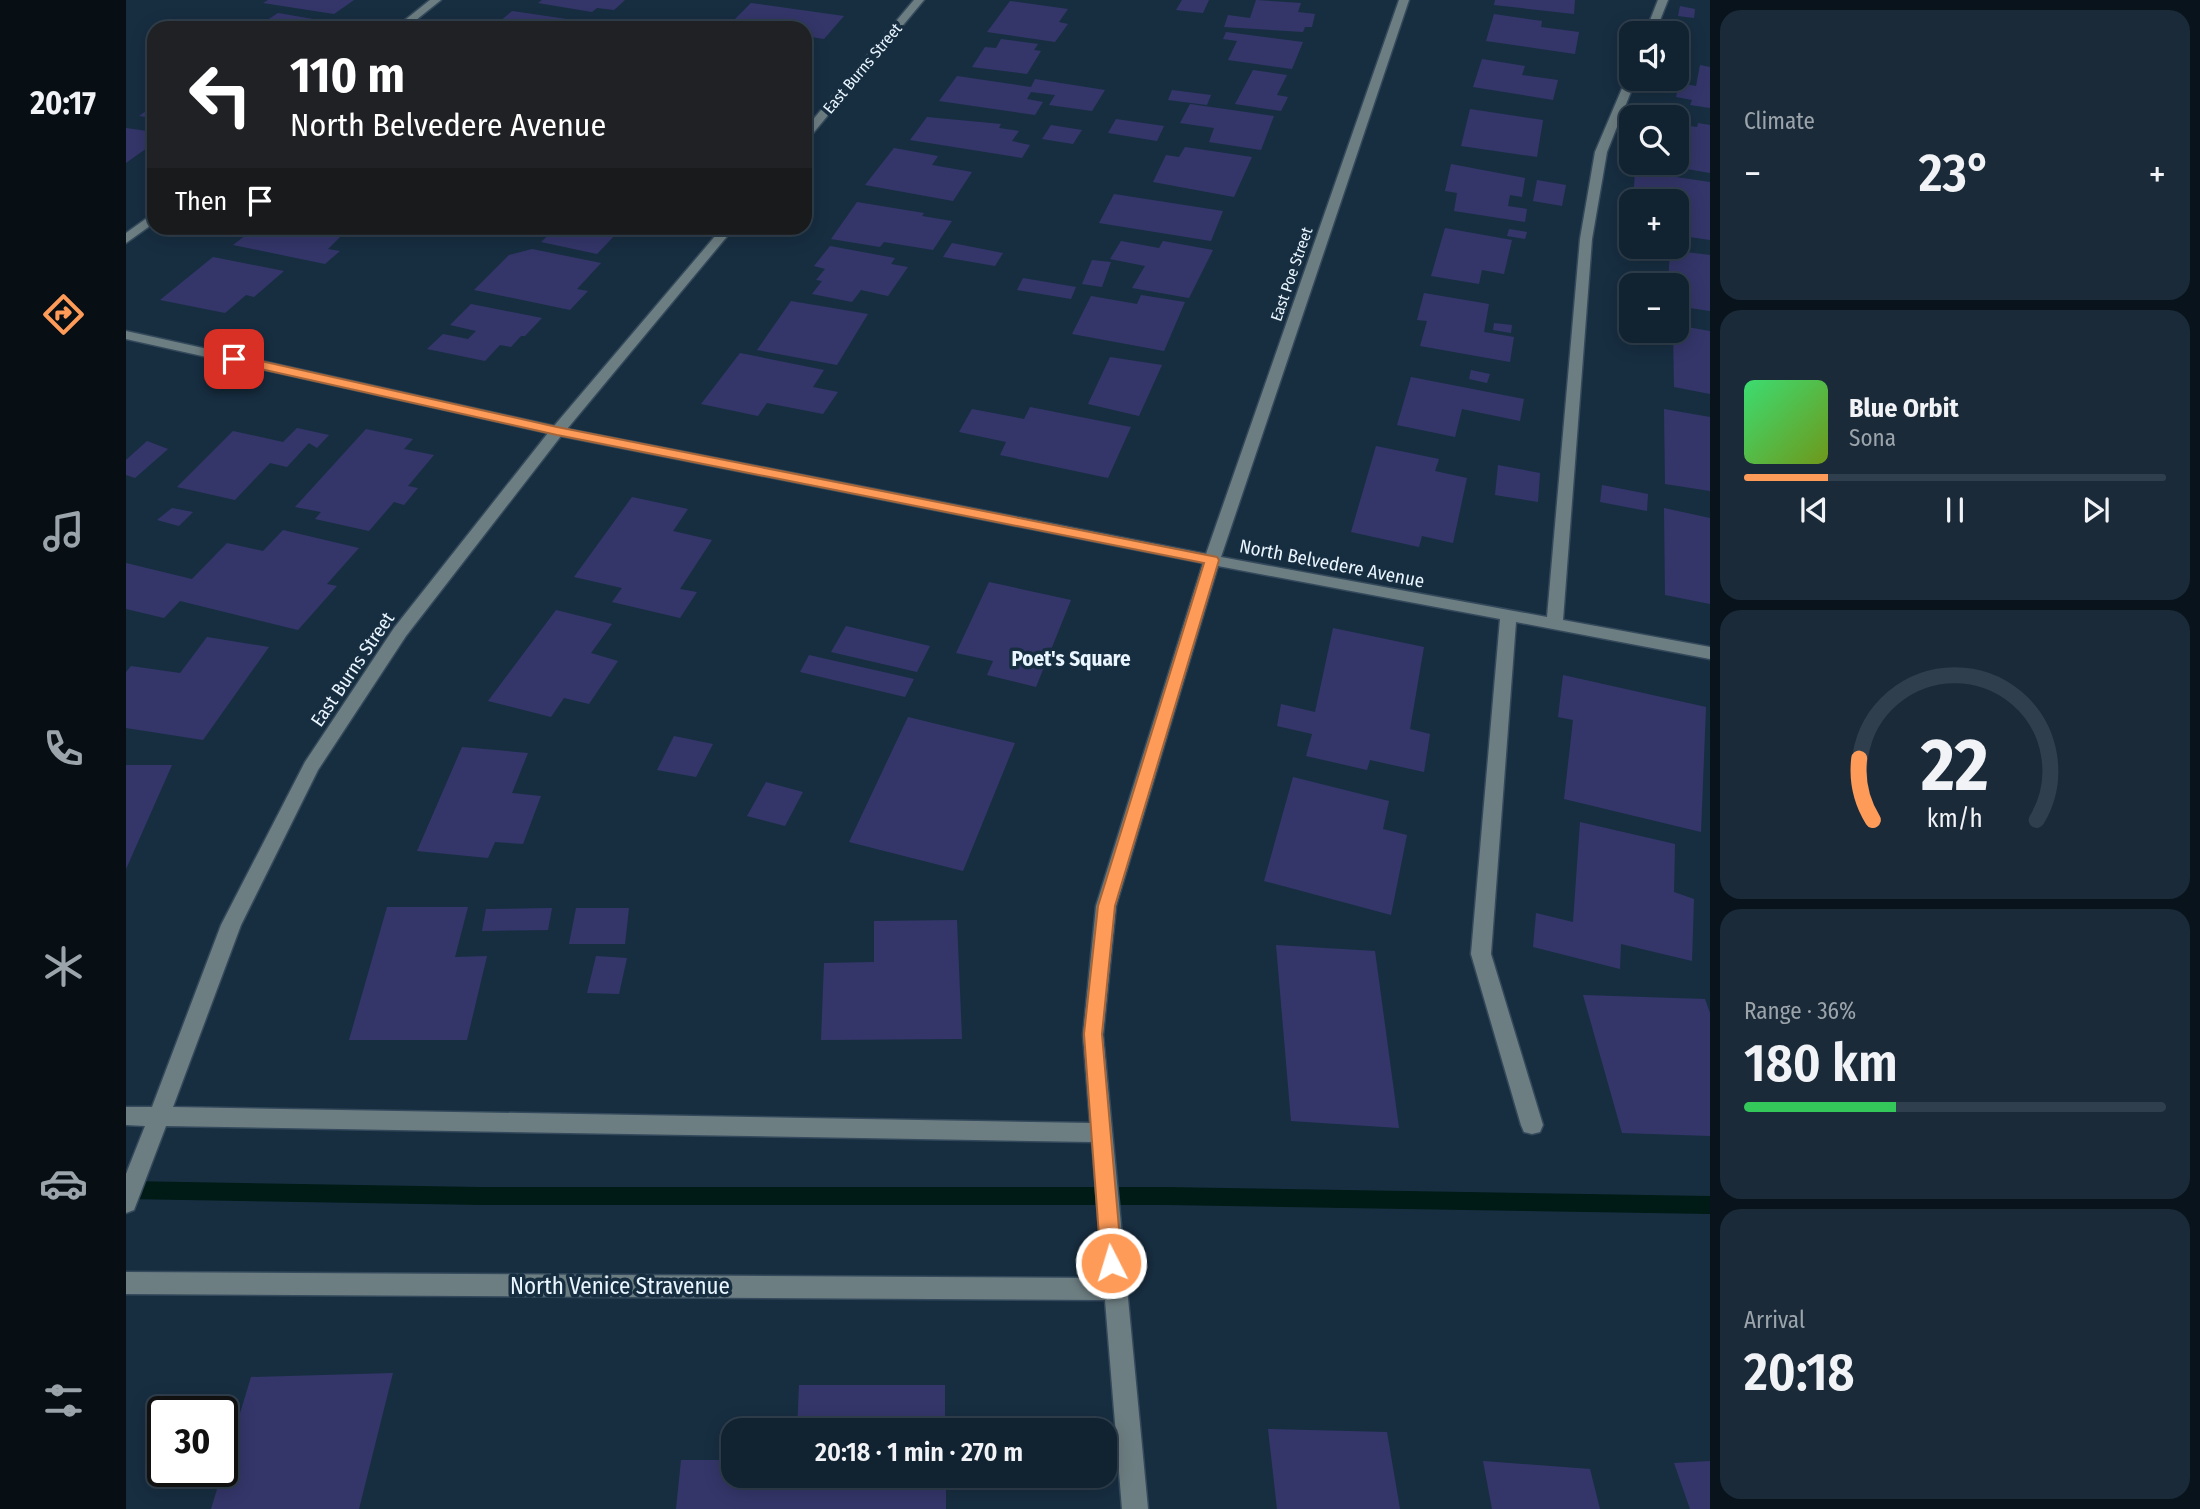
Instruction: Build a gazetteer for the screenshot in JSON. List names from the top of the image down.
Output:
{
  "streets": {
    "street": [
      "East Burns Street",
      "East Poe Street",
      "North Belvedere Avenue",
      "North Venice Stravenue"
    ]
  },
  "crossings": [
    ["East Burns Street", "North Belvedere Avenue"],
    ["East Poe Street", "North Belvedere Avenue"],
    ["East Poe Street", "North Venice Stravenue"]
  ],
  "districts": ["Poet's Square"],
  "page": {
    "tabs": "20:17",
    "tile": [
      "Climate",
      ["Range · 36%", "180 km"],
      ["Arrival", "20:18"]
    ],
    "map_buttons": ["+", "−"],
    "turn": ["110 m", "North Belvedere Avenue"],
    "heat": ["−", "23°", "+"],
    "then": "Then",
    "song": ["Blue Orbit", "Sona"],
    "limit": "30",
    "trip": "20:18 · 1 min · 270 m",
    "gauge": ["22", "km/h"]
  }
}
